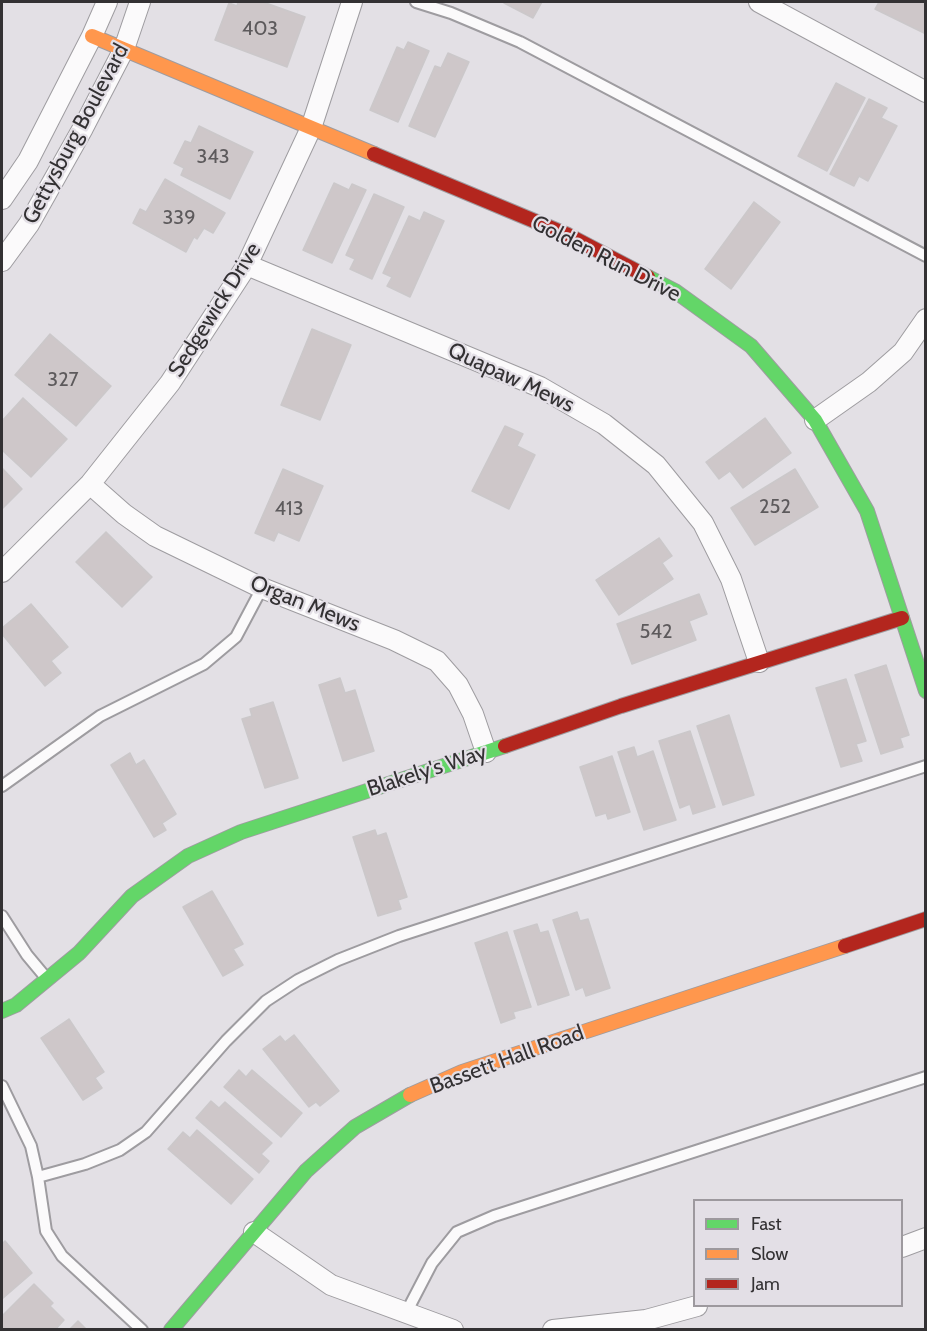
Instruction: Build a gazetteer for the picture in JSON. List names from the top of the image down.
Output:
{
  "streets": {
    "street": [
      "Gettysburg Boulevard",
      "Golden Run Drive",
      "Sedgewick Drive",
      "Quapaw Mews",
      "Organ Mews",
      "Blakely's Way",
      "Bassett Hall Road"
    ]
  },
  "crossings": [
    ["Gettysburg Boulevard", "Golden Run Drive"],
    ["Golden Run Drive", "Sedgewick Drive"],
    ["Golden Run Drive", "Blakely's Way"],
    ["Sedgewick Drive", "Quapaw Mews"],
    ["Sedgewick Drive", "Organ Mews"],
    ["Quapaw Mews", "Blakely's Way"],
    ["Organ Mews", "Blakely's Way"]
  ],
  "house_numbers": [
    "403",
    "343",
    "339",
    "327",
    "252",
    "413",
    "542"
  ],
  "legend": ["Fast", "Slow", "Jam"]
}
